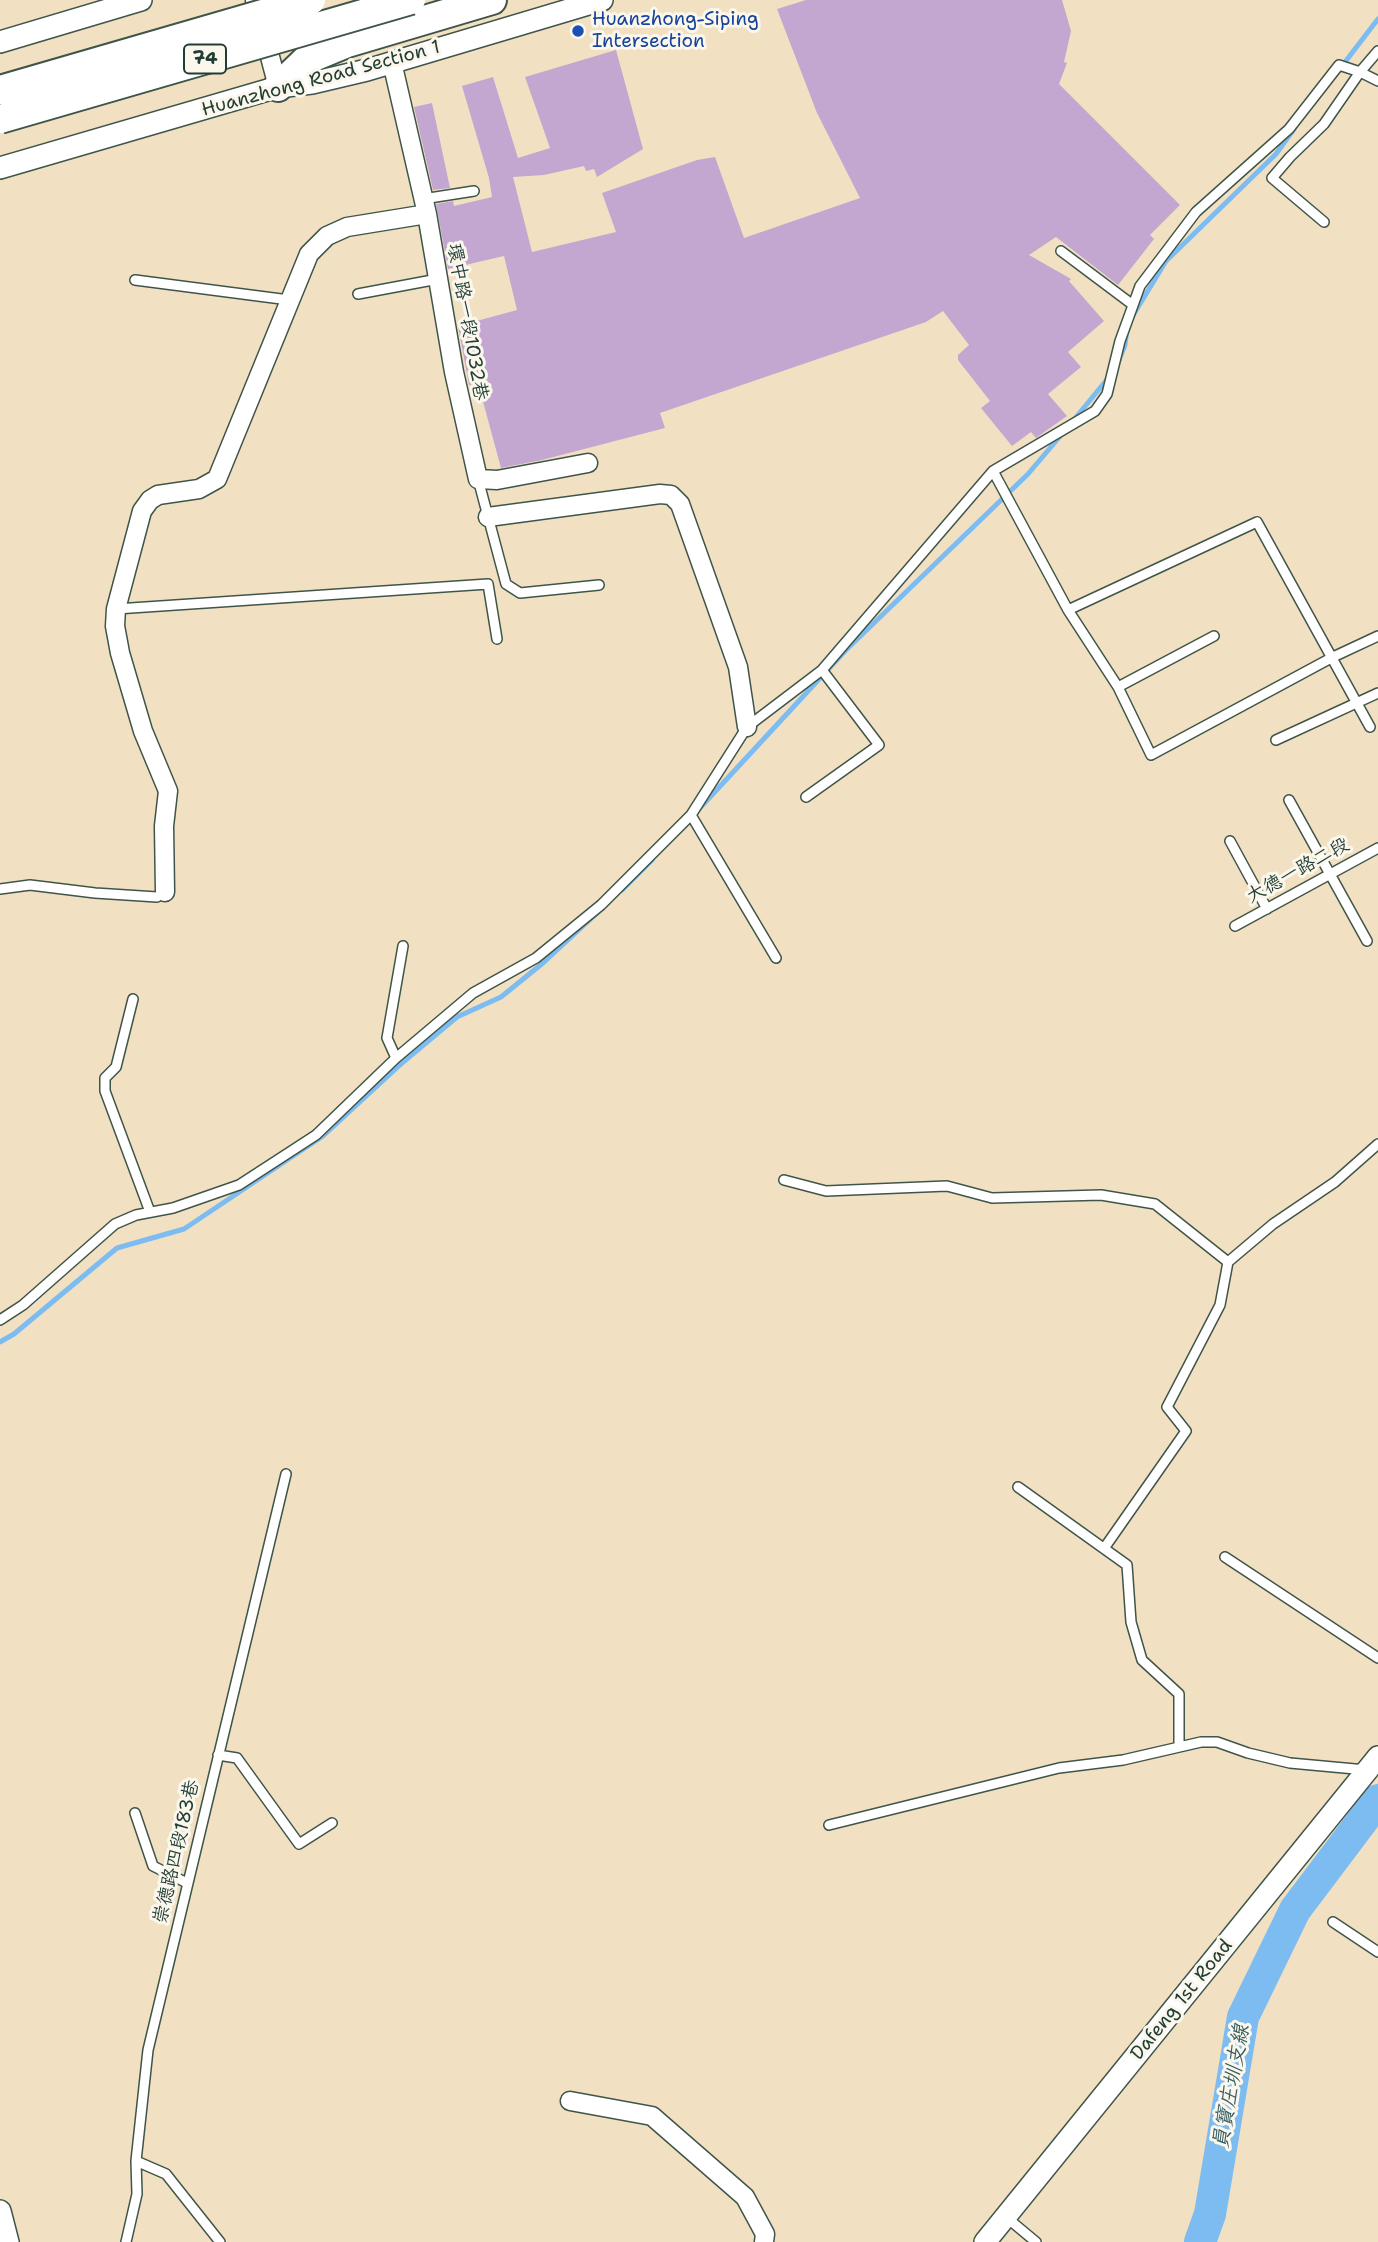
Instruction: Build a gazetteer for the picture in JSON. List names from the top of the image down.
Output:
{
  "streets": {
    "highway": ["74"],
    "street": ["Huanzhong Road Section 1", "環中路一段1032巷", "Dafeng 1st Road"],
    "lane": ["大德一路二段", "崇德路四段183巷"]
  },
  "crossings": [
    ["Huanzhong Road Section 1", "環中路一段1032巷"]
  ],
  "water": ["員寶庄圳支線"],
  "places": ["Huanzhong-Siping Intersection"]
}
